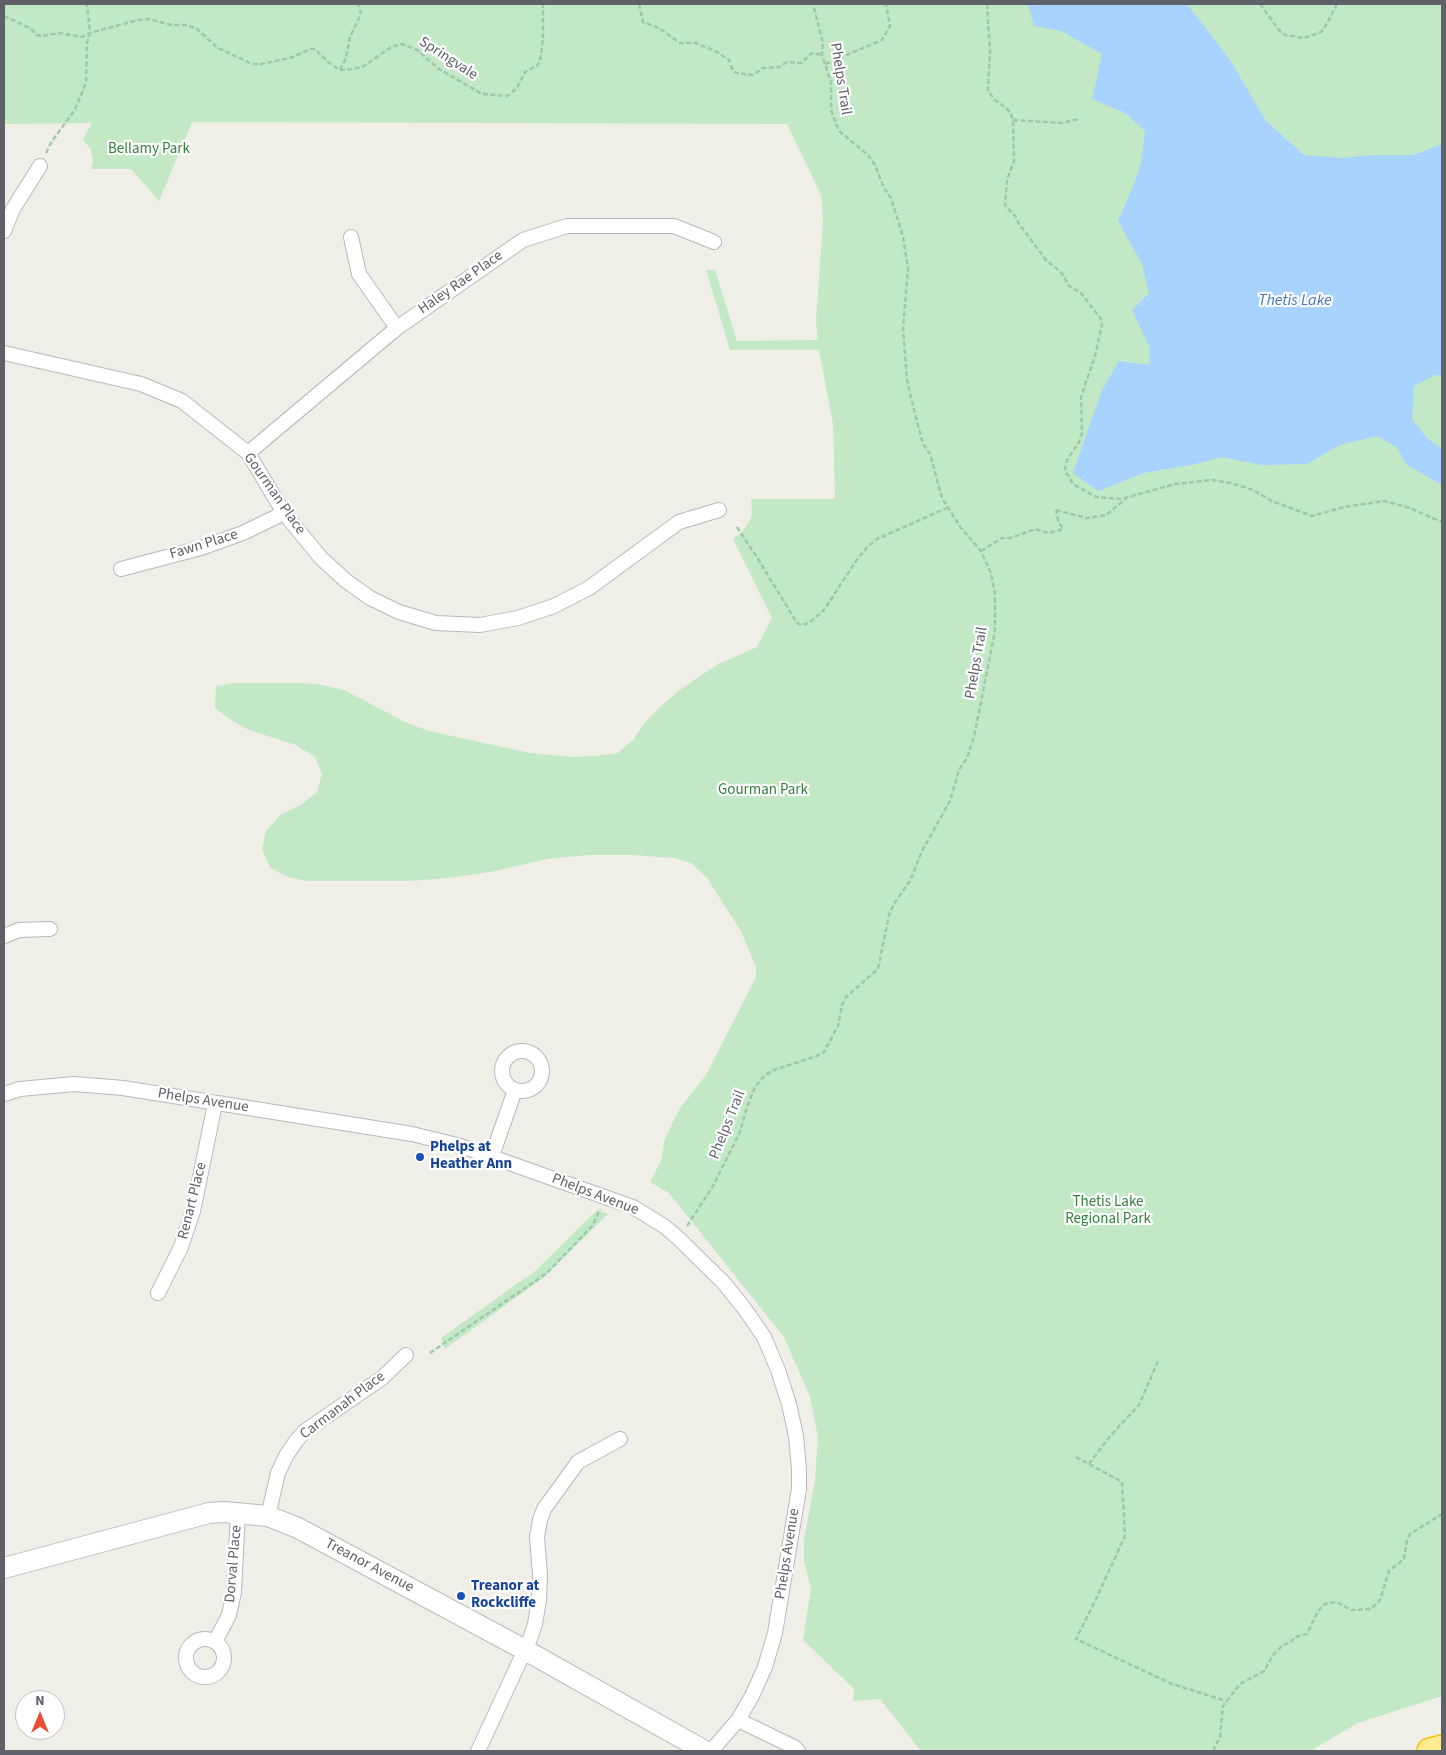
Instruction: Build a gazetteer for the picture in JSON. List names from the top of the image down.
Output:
{
  "streets": {
    "street": [
      "Haley Rae Place",
      "Gourman Place",
      "Fawn Place",
      "Phelps Avenue",
      "Renart Place",
      "Carmanah Place",
      "Dorval Place",
      "Treanor Avenue"
    ],
    "path": ["Springvale", "Phelps Trail"]
  },
  "crossings": [
    ["Phelps Trail", "Phelps Avenue"],
    ["Haley Rae Place", "Gourman Place"],
    ["Gourman Place", "Fawn Place"],
    ["Phelps Avenue", "Renart Place"],
    ["Carmanah Place", "Treanor Avenue"],
    ["Dorval Place", "Treanor Avenue"]
  ],
  "water": ["Thetis Lake"],
  "parks": ["Bellamy Park", "Gourman Park", "Thetis Lake Regional Park"],
  "places": ["Phelps at Heather Ann", "Treanor at Rockcliffe"],
  "north": "top"
}
